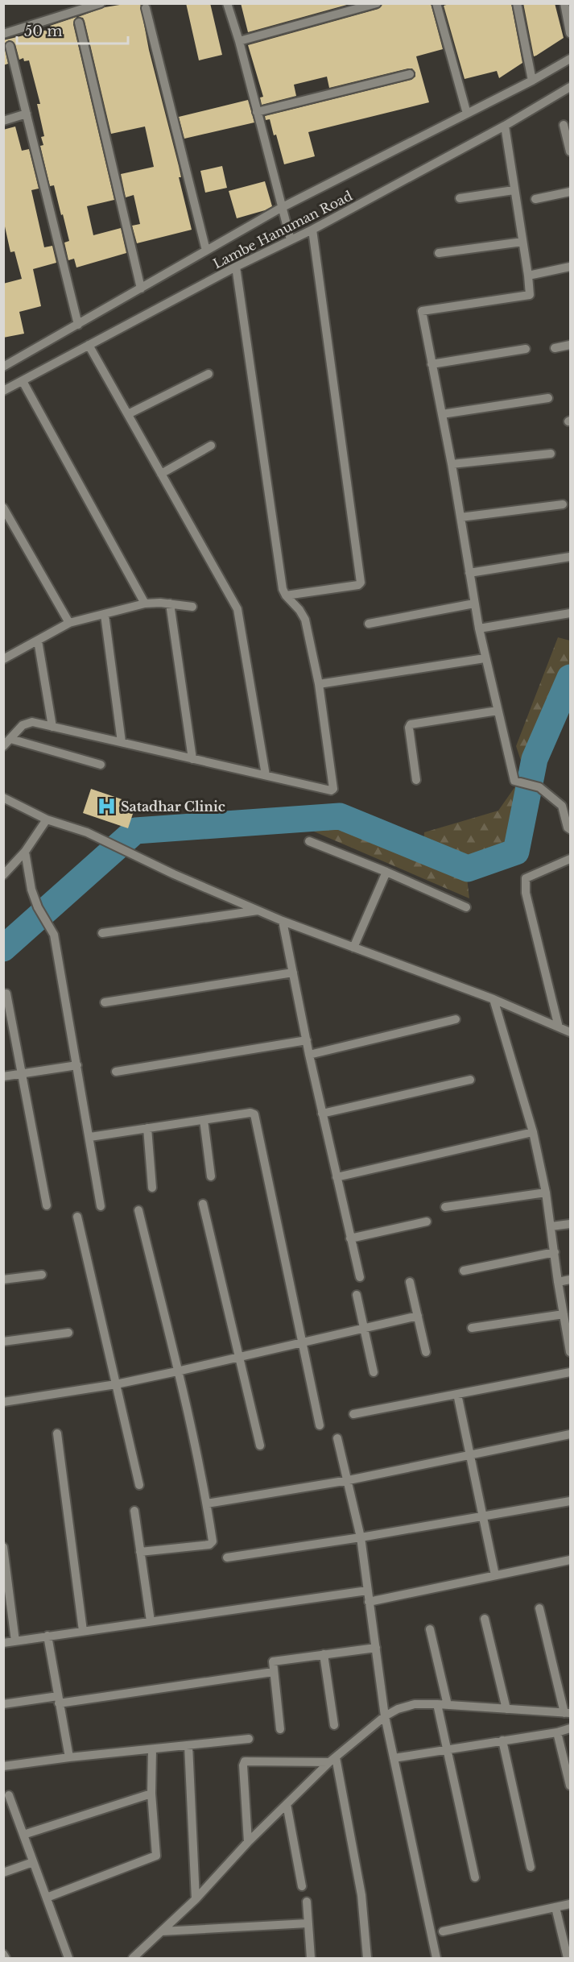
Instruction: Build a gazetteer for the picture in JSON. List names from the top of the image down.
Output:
{
  "streets": {
    "street": ["Lambe Hanuman Road"]
  },
  "places": {
    "hospital": ["Satadhar Clinic"]
  },
  "scale_bar": "50 m"
}
